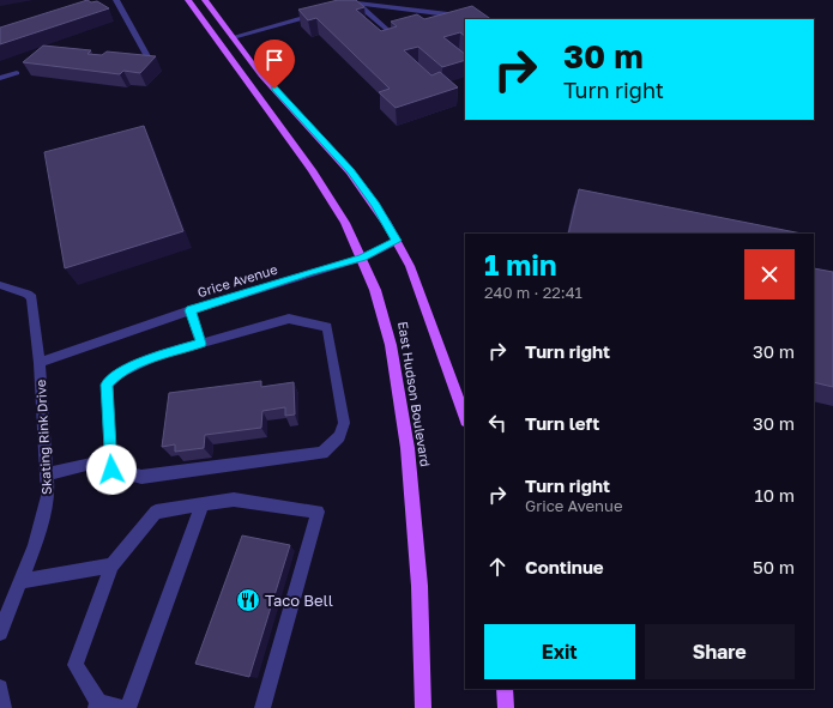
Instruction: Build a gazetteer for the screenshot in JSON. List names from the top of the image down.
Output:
{
  "streets": {
    "main road": ["East Hudson Boulevard"],
    "street": ["Grice Avenue", "Skating Rink Drive"]
  },
  "crossings": [
    ["Grice Avenue", "East Hudson Boulevard"],
    ["Grice Avenue", "Skating Rink Drive"]
  ],
  "places": {
    "restaurant": ["Taco Bell"]
  },
  "page": {
    "turn": ["30 m", "Turn right"],
    "heading": ["1 min", "240 m · 22:41"],
    "list": [
      {
        "name": "Turn right",
        "value": "30 m"
      },
      {
        "name": "Turn left",
        "value": "30 m"
      },
      {
        "name": "Turn right",
        "note": "Grice Avenue",
        "value": "10 m"
      },
      {
        "name": "Continue",
        "value": "50 m"
      }
    ],
    "buttons": ["Exit", "Share"]
  }
}
